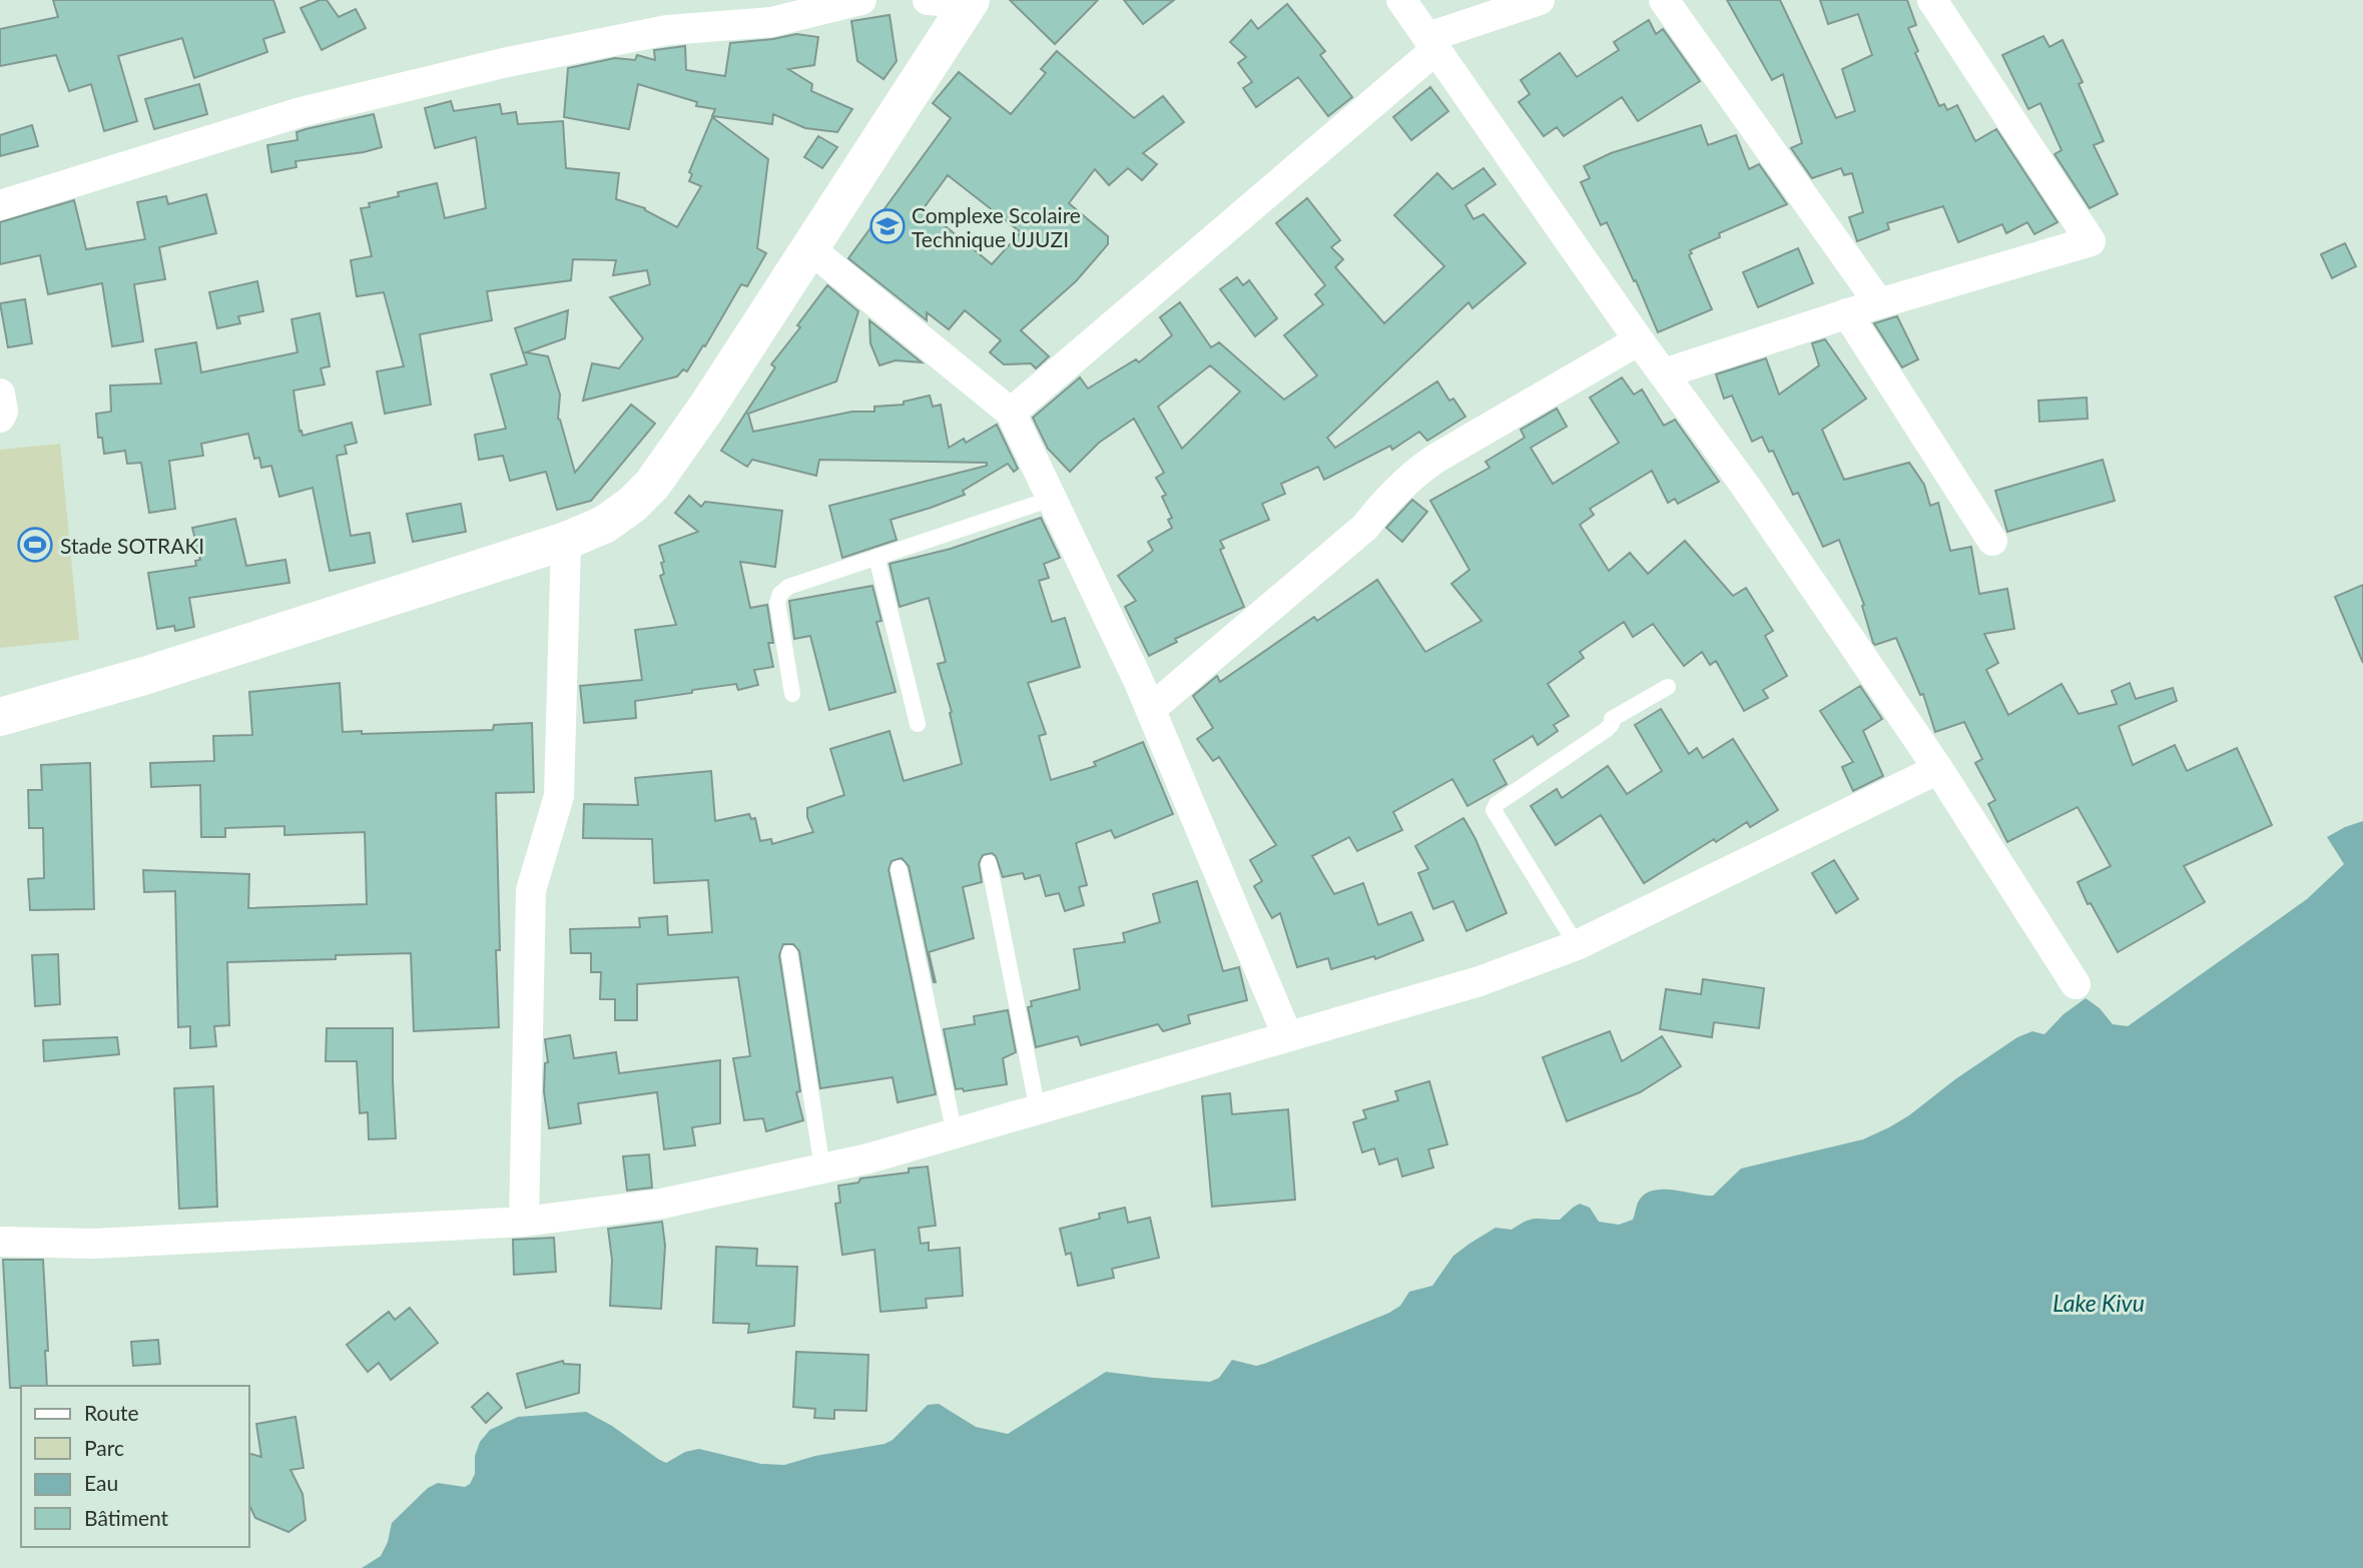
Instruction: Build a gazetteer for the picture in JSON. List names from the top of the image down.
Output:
{
  "water": ["Lake Kivu"],
  "places": {
    "school or university": ["Complexe Scolaire Technique UJUZI"],
    "sports": ["Stade SOTRAKI"]
  },
  "legend": [
    "Route",
    "Parc",
    "Eau",
    "Bâtiment"
  ]
}
